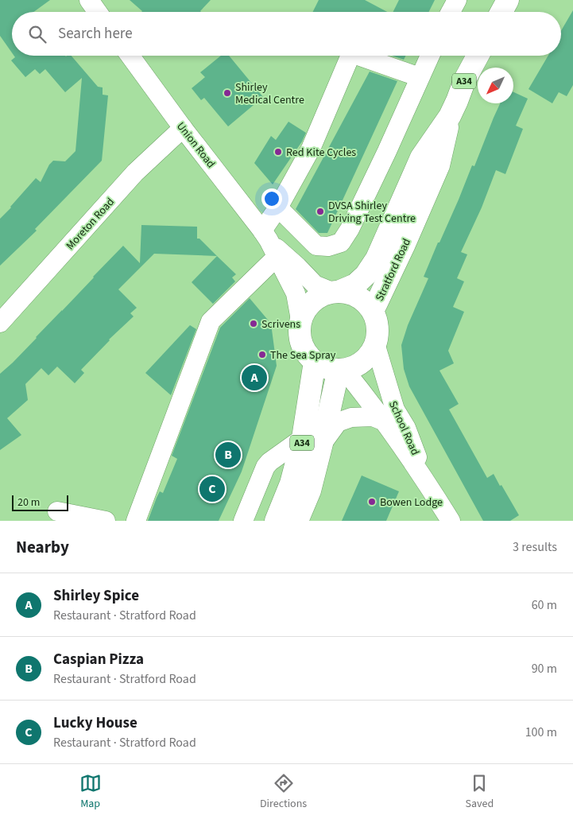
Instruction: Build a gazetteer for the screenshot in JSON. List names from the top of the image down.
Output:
{
  "streets": {
    "highway": ["A34", "Stratford Road"],
    "street": ["Union Road", "Moreton Road", "School Road"]
  },
  "crossings": [
    ["A34", "Union Road"],
    ["A34", "Stratford Road"],
    ["A34", "School Road"],
    ["Union Road", "Moreton Road"],
    ["Union Road", "Stratford Road"],
    ["Union Road", "School Road"],
    ["Stratford Road", "School Road"]
  ],
  "places": [
    "Shirley Medical Centre",
    "Red Kite Cycles",
    "DVSA Shirley Driving Test Centre",
    "Scrivens",
    "The Sea Spray",
    "Bowen Lodge"
  ],
  "scale_bar": "20 m",
  "north": "bottom left",
  "page": {
    "search": "Search here",
    "pins": ["A", "B", "C"],
    "scale": "20 m",
    "heading": ["Nearby", "3 results"],
    "list": [
      {
        "mark": "A",
        "name": "Shirley Spice",
        "note": "Restaurant · Stratford Road",
        "value": "60 m"
      },
      {
        "mark": "B",
        "name": "Caspian Pizza",
        "note": "Restaurant · Stratford Road",
        "value": "90 m"
      },
      {
        "mark": "C",
        "name": "Lucky House",
        "note": "Restaurant · Stratford Road",
        "value": "100 m"
      }
    ],
    "nav": ["Map", "Directions", "Saved"]
  }
}
